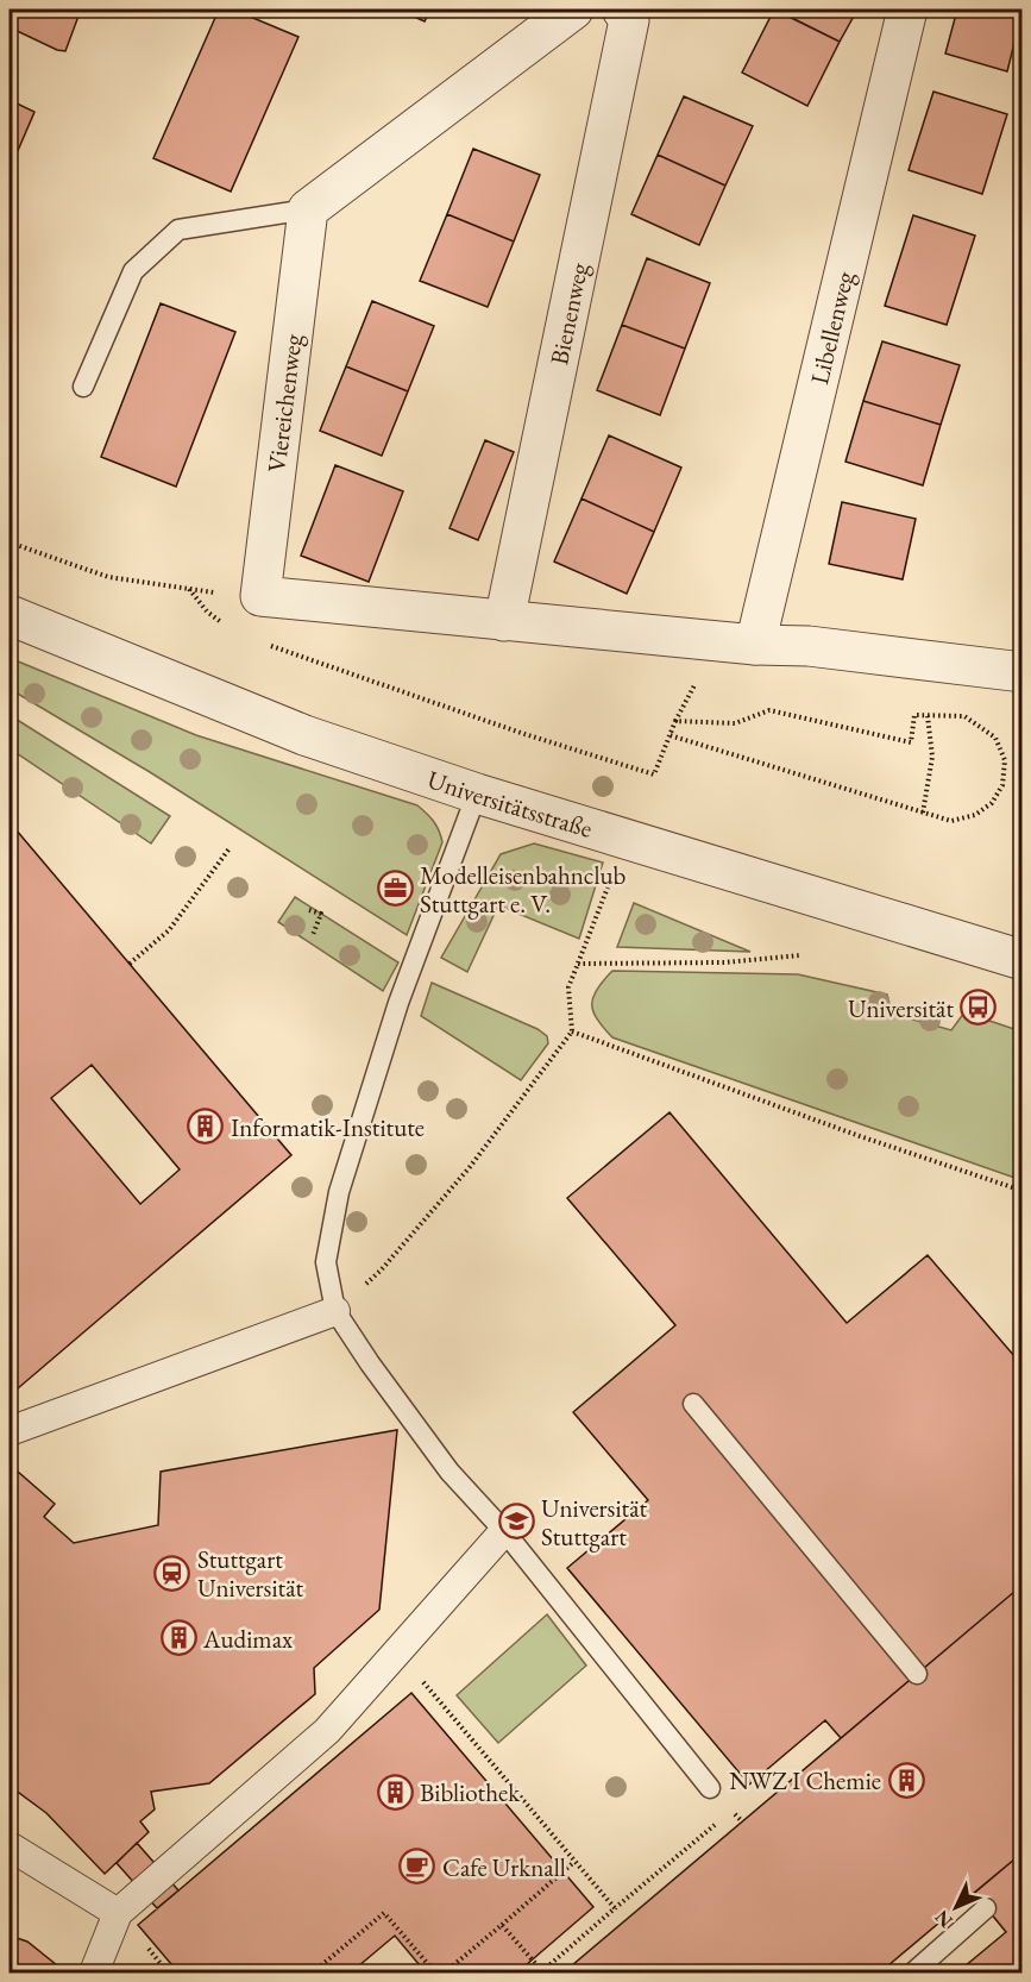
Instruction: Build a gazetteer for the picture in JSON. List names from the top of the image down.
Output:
{
  "streets": {
    "street": [
      "Bienenweg",
      "Libellenweg",
      "Viereichenweg",
      "Universitätsstraße"
    ]
  },
  "places": {
    "office": ["Modelleisenbahnclub Stuttgart e. V."],
    "bus stop": ["Universität"],
    "building": [
      "Informatik-Institute",
      "Audimax",
      "NWZ I Chemie",
      "Bibliothek"
    ],
    "school or university": ["Universität Stuttgart"],
    "station": ["Stuttgart Universität"],
    "cafe": ["Cafe Urknall"]
  },
  "north": "bottom left"
}
